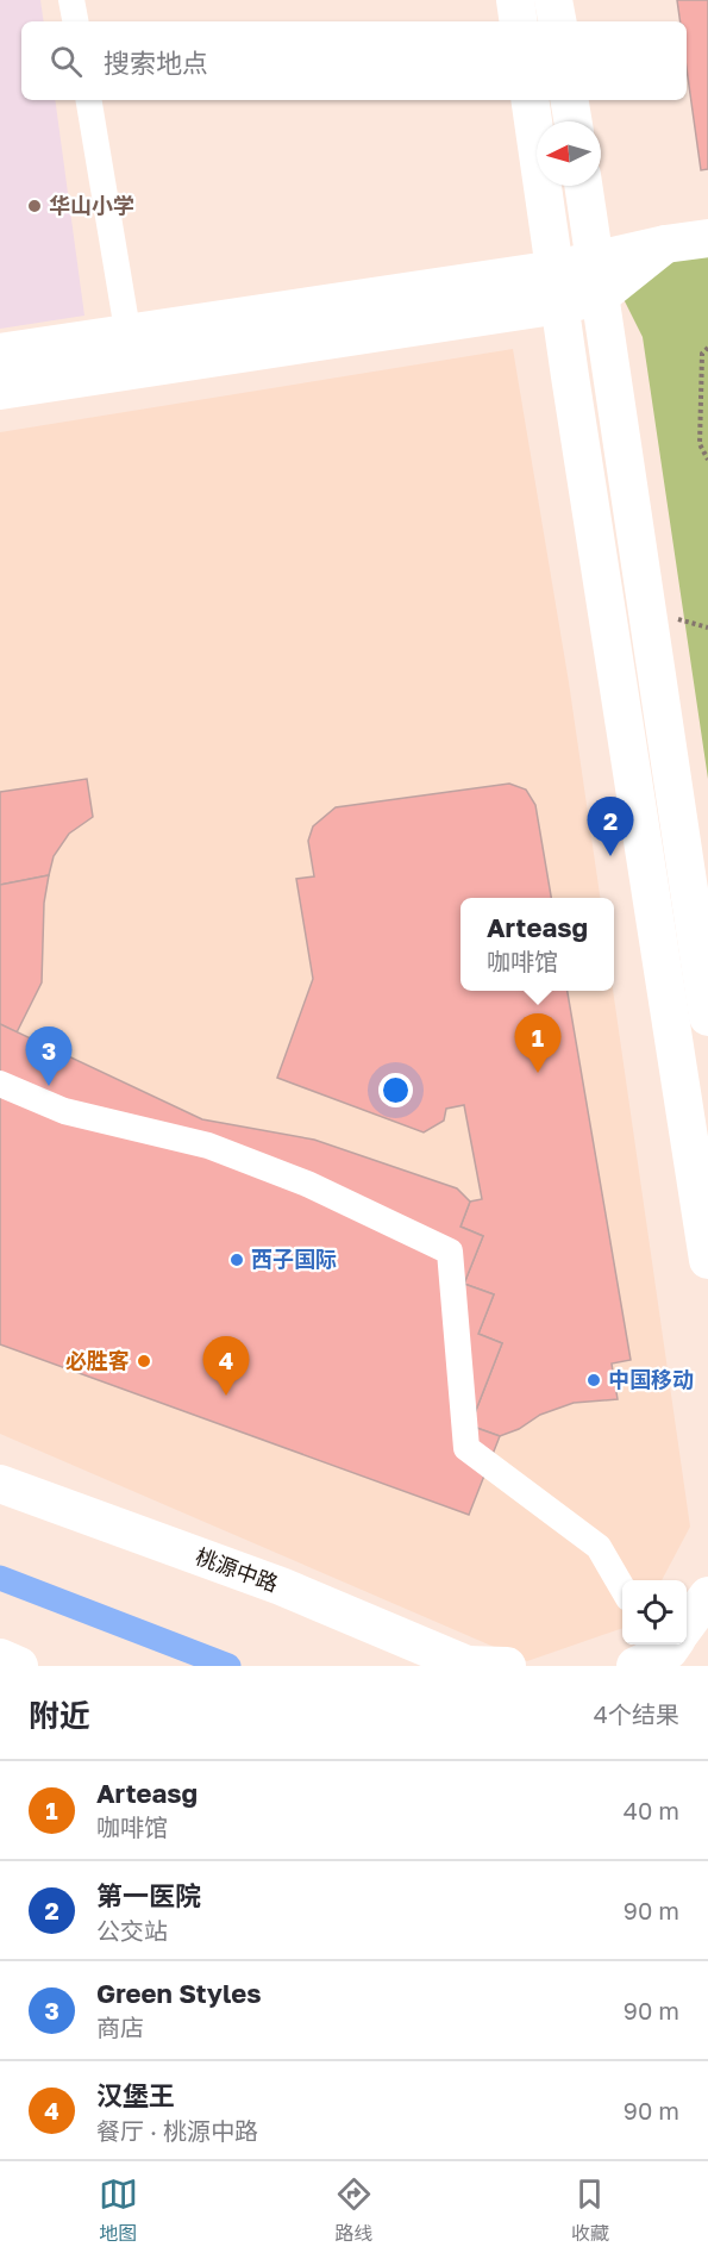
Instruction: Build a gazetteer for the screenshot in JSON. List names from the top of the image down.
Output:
{
  "streets": {
    "main road": ["桃源中路"]
  },
  "places": [
    "华山小学",
    "西子国际",
    "必胜客",
    "中国移动"
  ],
  "north": "left",
  "page": {
    "search": "搜索地点",
    "pins": [
      "2",
      "1",
      "3",
      "4"
    ],
    "popup": ["Arteasg", "咖啡馆"],
    "heading": ["附近", "4个结果"],
    "list": [
      {
        "mark": "1",
        "name": "Arteasg",
        "note": "咖啡馆",
        "value": "40 m"
      },
      {
        "mark": "2",
        "name": "第一医院",
        "note": "公交站",
        "value": "90 m"
      },
      {
        "mark": "3",
        "name": "Green Styles",
        "note": "商店",
        "value": "90 m"
      },
      {
        "mark": "4",
        "name": "汉堡王",
        "note": "餐厅 · 桃源中路",
        "value": "90 m"
      }
    ],
    "nav": ["地图", "路线", "收藏"]
  }
}
